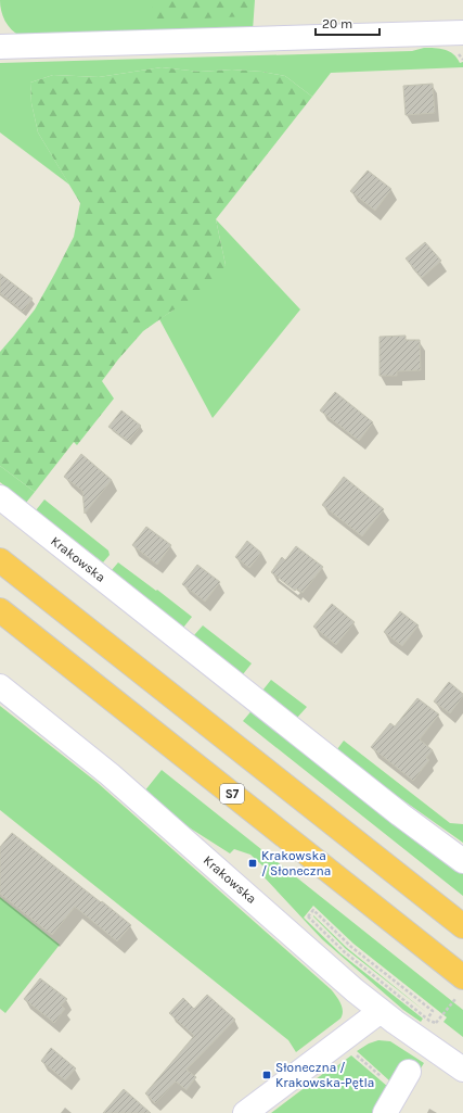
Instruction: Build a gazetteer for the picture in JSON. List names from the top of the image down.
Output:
{
  "streets": {
    "highway": ["S7"],
    "street": ["Krakowska"]
  },
  "places": {
    "transit": ["Krakowska / Słoneczna", "Słoneczna / Krakowska-Pętla"]
  },
  "scale_bar": "20 m"
}
